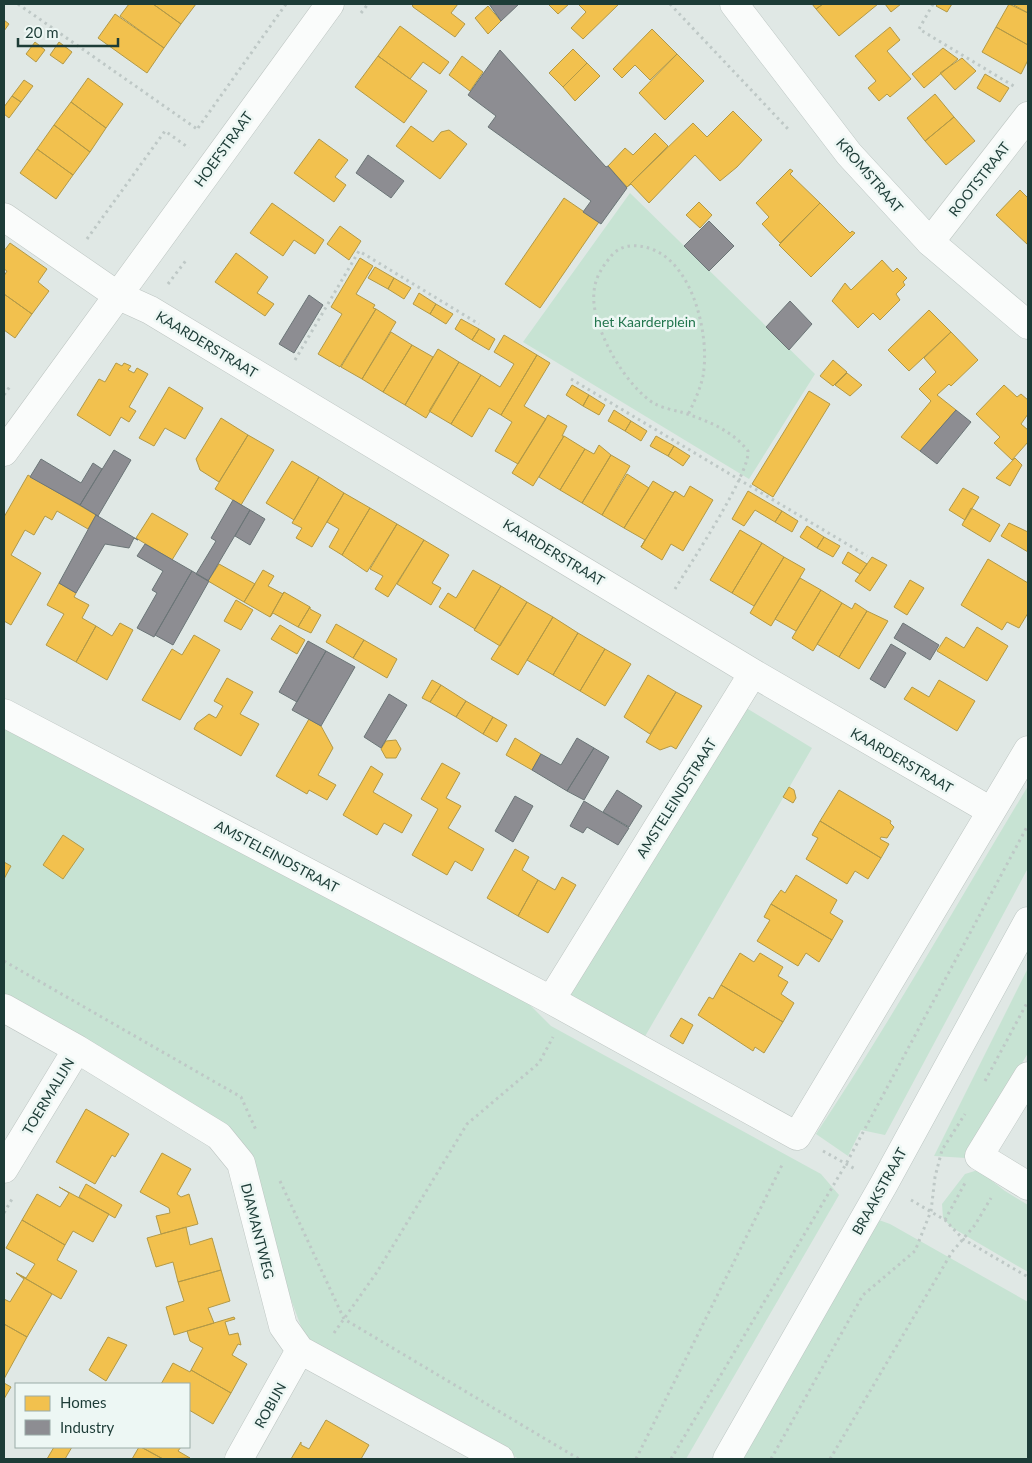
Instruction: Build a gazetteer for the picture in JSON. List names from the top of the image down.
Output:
{
  "streets": {
    "street": [
      "HOEFSTRAAT",
      "KROMSTRAAT",
      "ROOTSTRAAT",
      "KAARDERSTRAAT",
      "AMSTELEINDSTRAAT",
      "TOERMALIJN",
      "BRAAKSTRAAT",
      "DIAMANTWEG",
      "ROBIJN"
    ]
  },
  "crossings": [
    ["HOEFSTRAAT", "KAARDERSTRAAT"],
    ["KROMSTRAAT", "ROOTSTRAAT"],
    ["KAARDERSTRAAT", "AMSTELEINDSTRAAT"],
    ["TOERMALIJN", "DIAMANTWEG"],
    ["DIAMANTWEG", "ROBIJN"]
  ],
  "parks": ["het Kaarderplein"],
  "legend": ["Homes", "Industry"],
  "scale_bar": "20 m"
}
